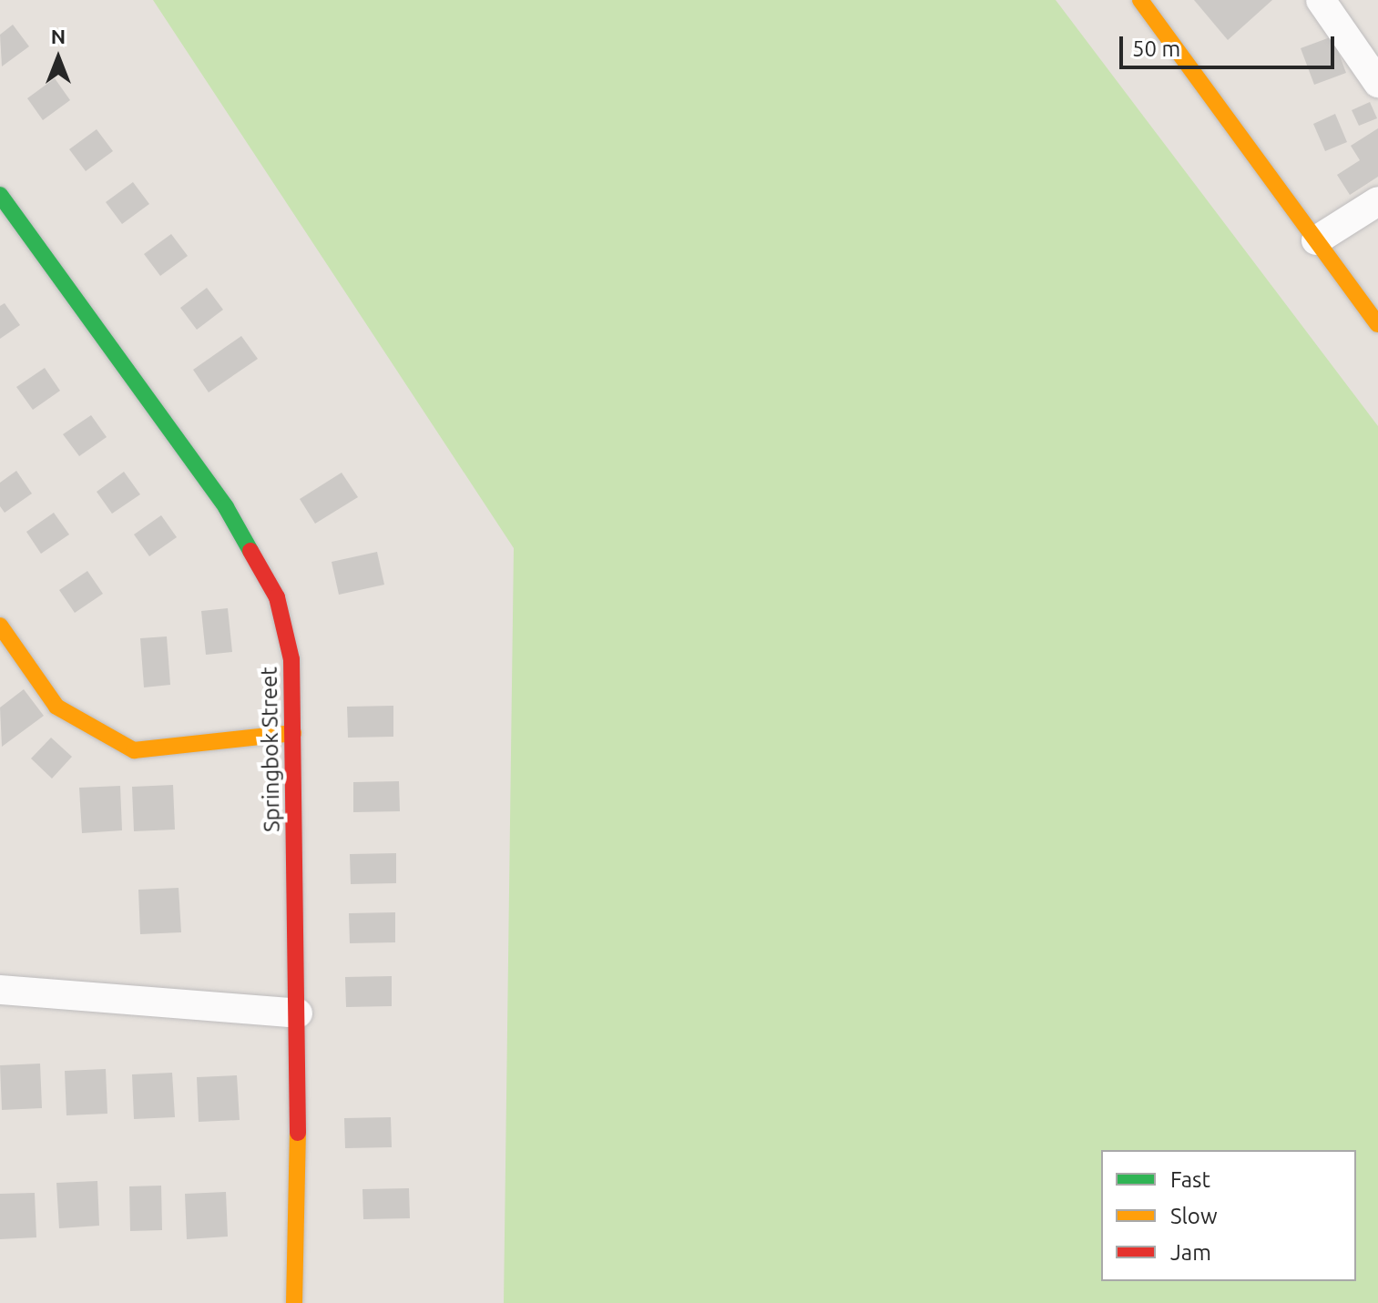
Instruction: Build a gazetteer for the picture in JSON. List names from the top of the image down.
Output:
{
  "streets": {
    "street": ["Springbok Street"]
  },
  "legend": ["Fast", "Slow", "Jam"],
  "scale_bar": "50 m",
  "north": "top"
}
